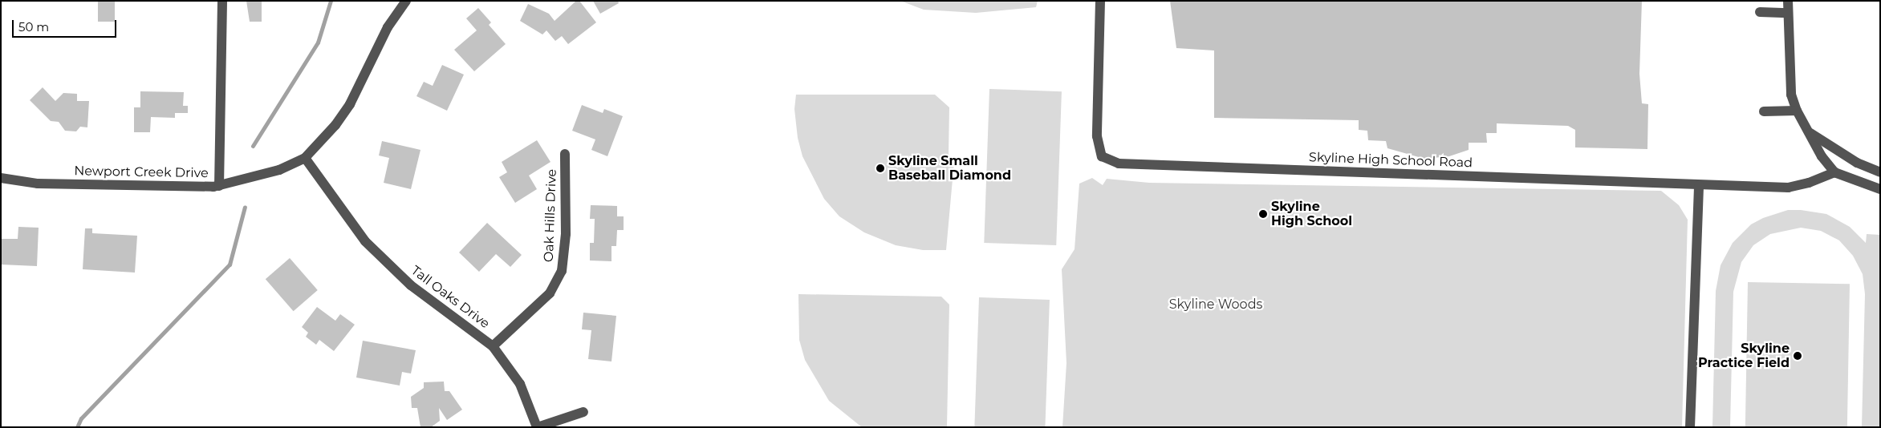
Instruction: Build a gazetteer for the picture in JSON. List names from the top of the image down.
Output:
{
  "streets": {
    "street": [
      "Skyline High School Road",
      "Newport Creek Drive",
      "Oak Hills Drive",
      "Tall Oaks Drive"
    ]
  },
  "crossings": [
    ["Newport Creek Drive", "Tall Oaks Drive"],
    ["Oak Hills Drive", "Tall Oaks Drive"]
  ],
  "parks": ["Skyline Woods"],
  "places": ["Skyline Small Baseball Diamond", "Skyline High School", "Skyline Practice Field"],
  "scale_bar": "50 m"
}
